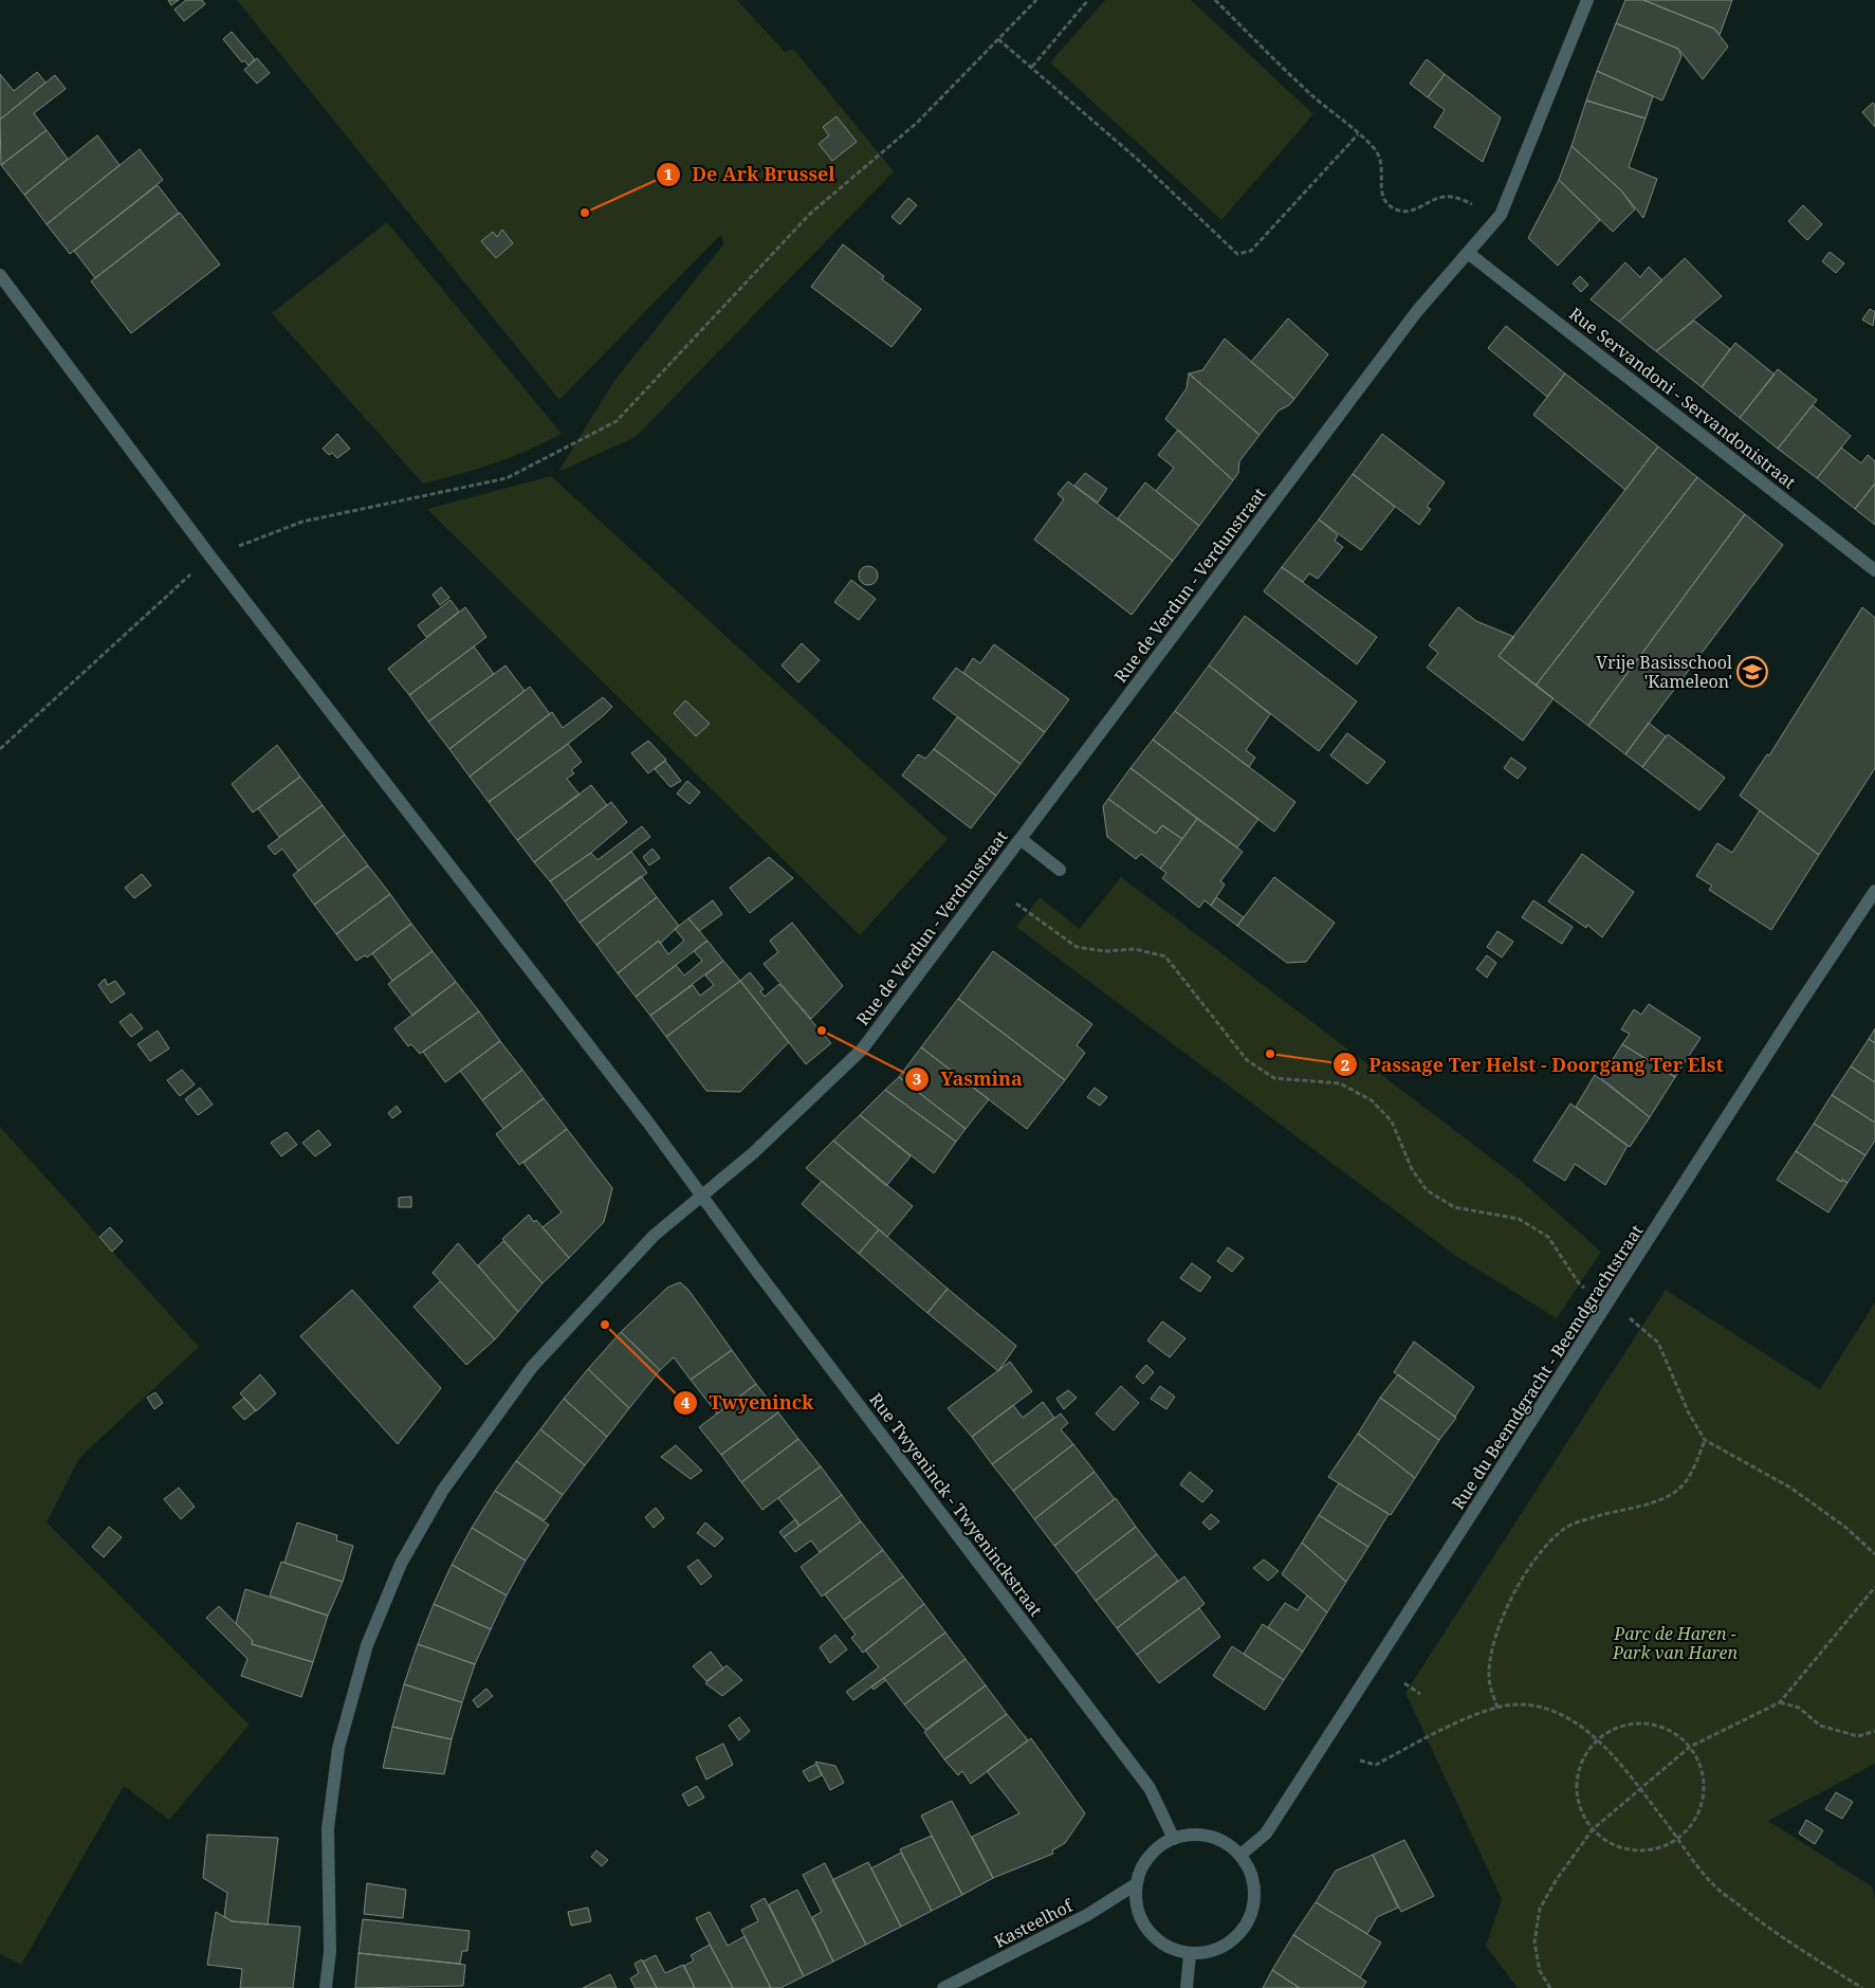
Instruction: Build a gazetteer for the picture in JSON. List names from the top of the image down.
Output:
{
  "streets": {
    "street": [
      "Rue Servandoni - Servandonistraat",
      "Rue de Verdun - Verdunstraat",
      "Rue du Beemdgracht - Beemdgrachtstraat",
      "Rue Twyeninck - Twyeninckstraat",
      "Kasteelhof"
    ]
  },
  "crossings": [
    ["Rue Servandoni - Servandonistraat", "Rue de Verdun - Verdunstraat"],
    ["Rue de Verdun - Verdunstraat", "Rue Twyeninck - Twyeninckstraat"],
    ["Rue du Beemdgracht - Beemdgrachtstraat", "Rue Twyeninck - Twyeninckstraat"],
    ["Rue du Beemdgracht - Beemdgrachtstraat", "Kasteelhof"],
    ["Rue Twyeninck - Twyeninckstraat", "Kasteelhof"]
  ],
  "parks": ["Parc de Haren - Park van Haren"],
  "places": {
    "other": [
      "De Ark Brussel",
      "Yasmina",
      "Passage Ter Helst - Doorgang Ter Elst",
      "Twyeninck"
    ],
    "school or university": ["Vrije Basisschool 'Kameleon'"]
  }
}
